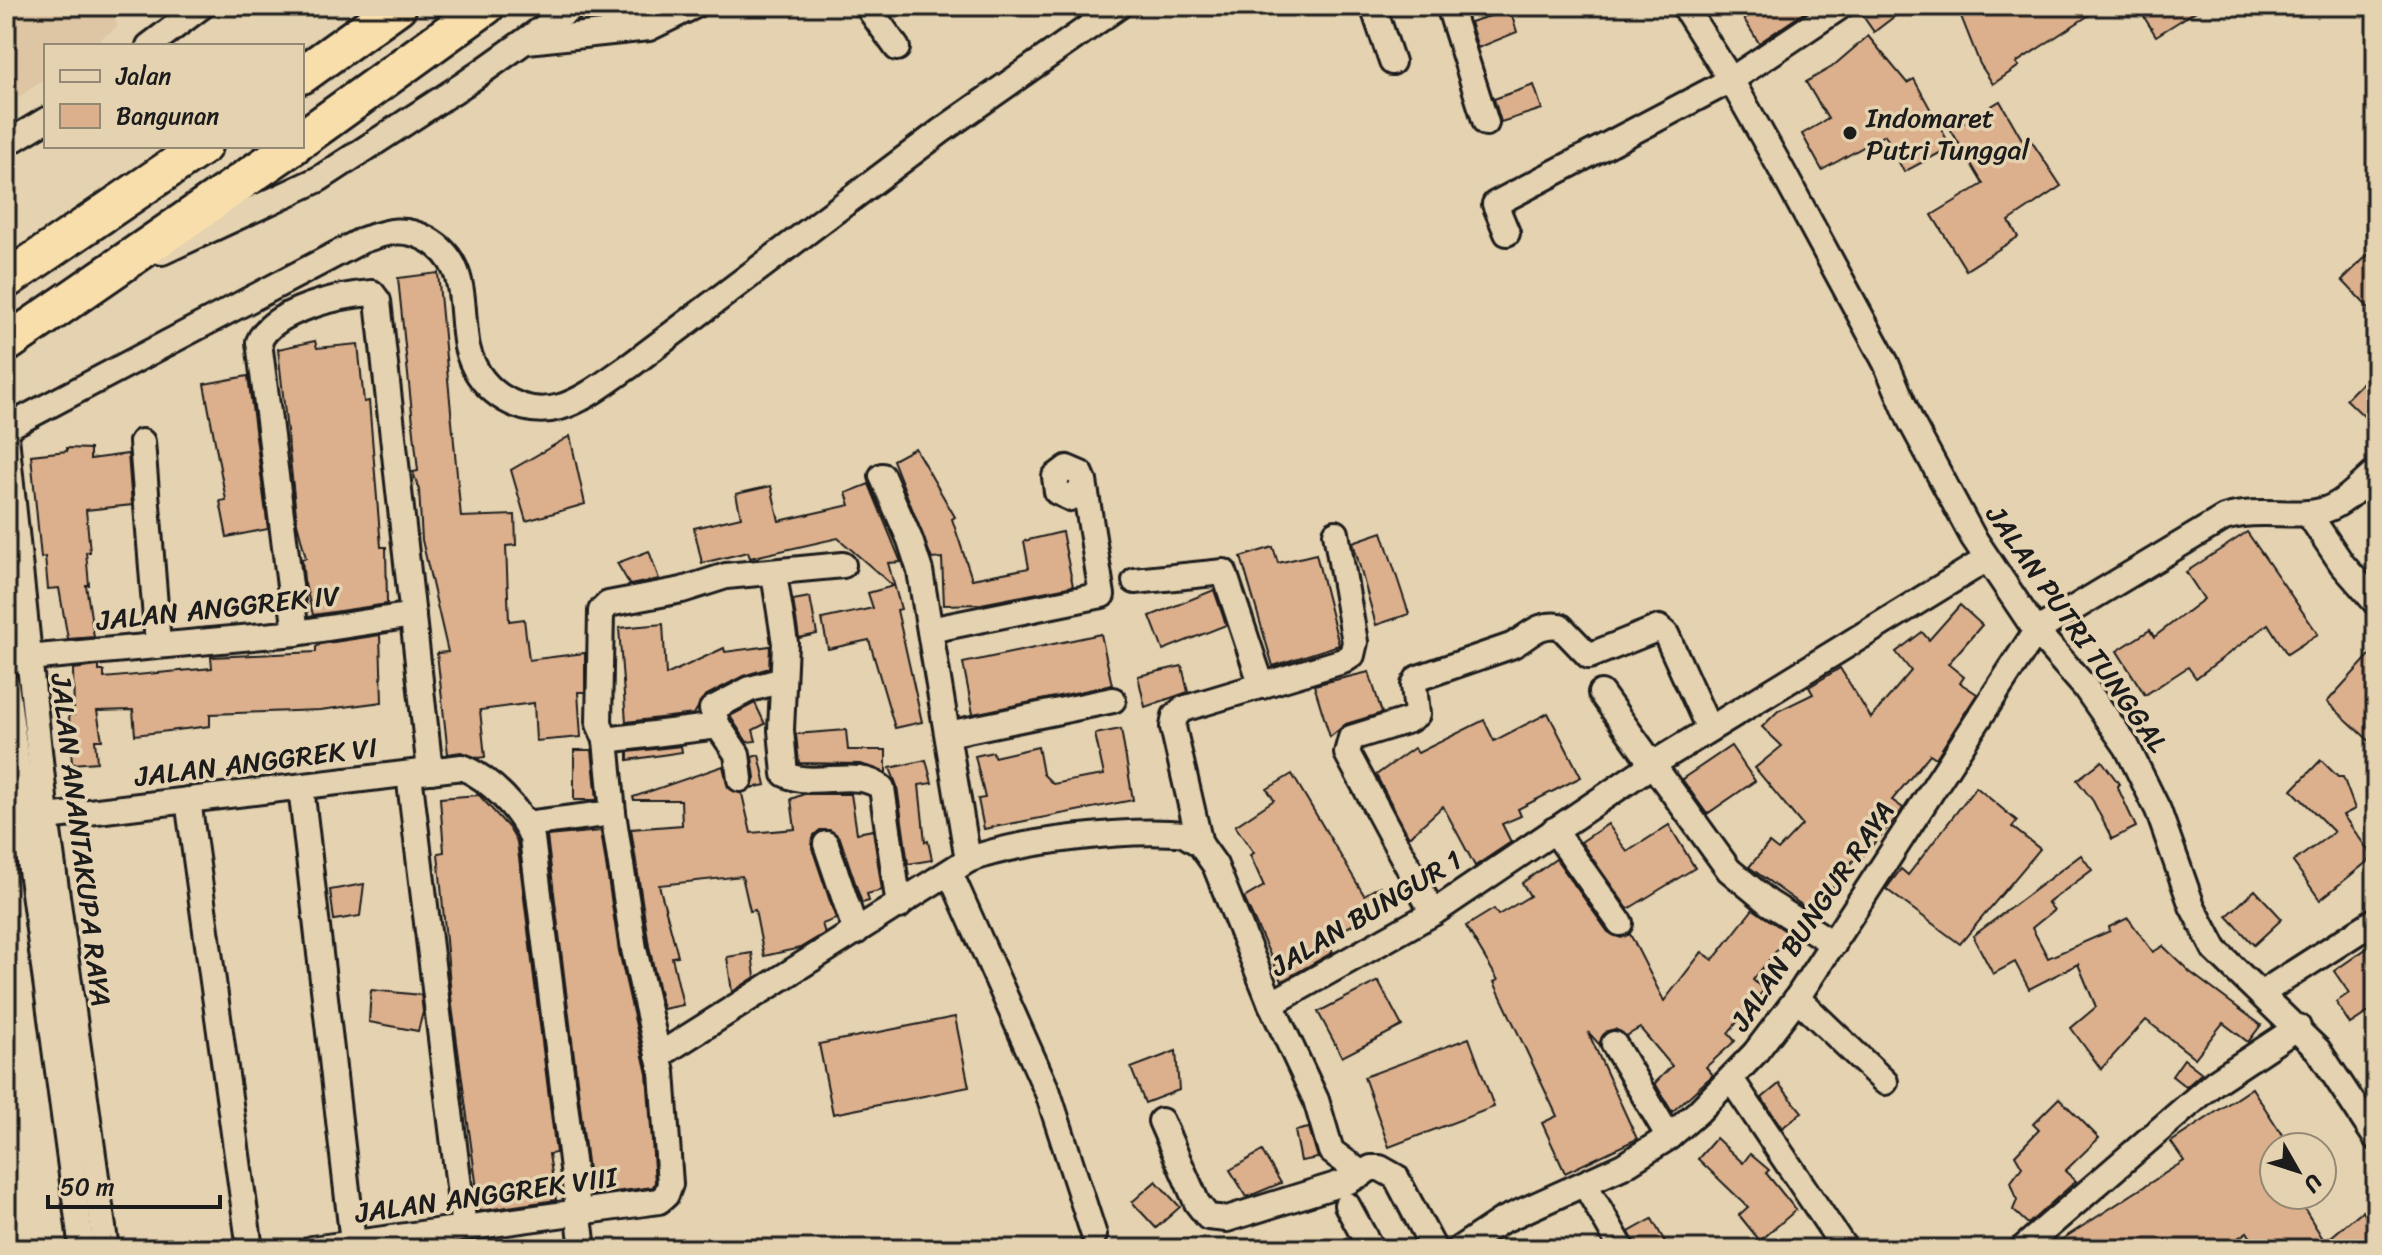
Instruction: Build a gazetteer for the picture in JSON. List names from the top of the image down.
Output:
{
  "streets": {
    "street": [
      "JALAN ANGGREK IV",
      "JALAN PUTRI TUNGGAL",
      "JALAN ANGGREK VI",
      "JALAN ANANTAKUPA RAYA",
      "JALAN BUNGUR 1",
      "JALAN BUNGUR RAYA",
      "JALAN ANGGREK VIII"
    ]
  },
  "crossings": [
    ["JALAN ANGGREK IV", "JALAN ANANTAKUPA RAYA"],
    ["JALAN PUTRI TUNGGAL", "JALAN BUNGUR 1"],
    ["JALAN PUTRI TUNGGAL", "JALAN BUNGUR RAYA"],
    ["JALAN ANGGREK VI", "JALAN ANANTAKUPA RAYA"]
  ],
  "places": ["Indomaret Putri Tunggal"],
  "legend": ["Jalan", "Bangunan"],
  "scale_bar": "50 m",
  "north": "bottom right"
}
